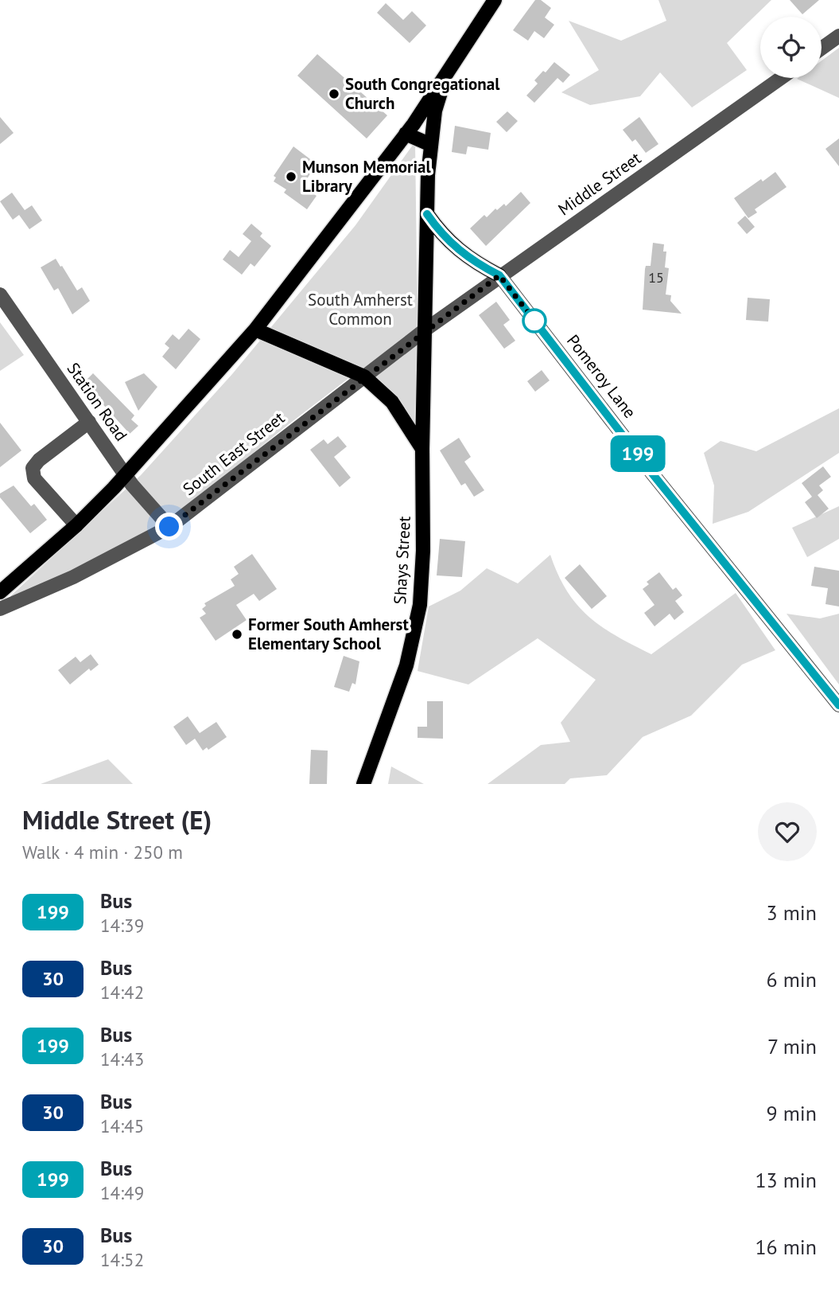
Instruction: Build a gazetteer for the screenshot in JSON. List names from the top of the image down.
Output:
{
  "streets": {
    "main road": ["Pomeroy Lane", "Shays Street"],
    "street": ["Middle Street", "Station Road", "South East Street"]
  },
  "crossings": [
    ["Middle Street", "Pomeroy Lane"],
    ["Middle Street", "South East Street"],
    ["Middle Street", "Shays Street"],
    ["Station Road", "South East Street"],
    ["South East Street", "Shays Street"]
  ],
  "parks": ["South Amherst Common"],
  "places": ["South Congregational Church", "Munson Memorial Library", "Former South Amherst Elementary School"],
  "lines": ["bus line 199"],
  "house_numbers": ["15"],
  "page": {
    "on_map": "199",
    "heading": ["Middle Street (E)", "Walk · 4 min · 250 m"],
    "list": [
      {
        "mark": "199",
        "name": "Bus",
        "note": "14:39",
        "value": "3 min"
      },
      {
        "mark": "30",
        "name": "Bus",
        "note": "14:42",
        "value": "6 min"
      },
      {
        "mark": "199",
        "name": "Bus",
        "note": "14:43",
        "value": "7 min"
      },
      {
        "mark": "30",
        "name": "Bus",
        "note": "14:45",
        "value": "9 min"
      },
      {
        "mark": "199",
        "name": "Bus",
        "note": "14:49",
        "value": "13 min"
      },
      {
        "mark": "30",
        "name": "Bus",
        "note": "14:52",
        "value": "16 min"
      }
    ]
  }
}
